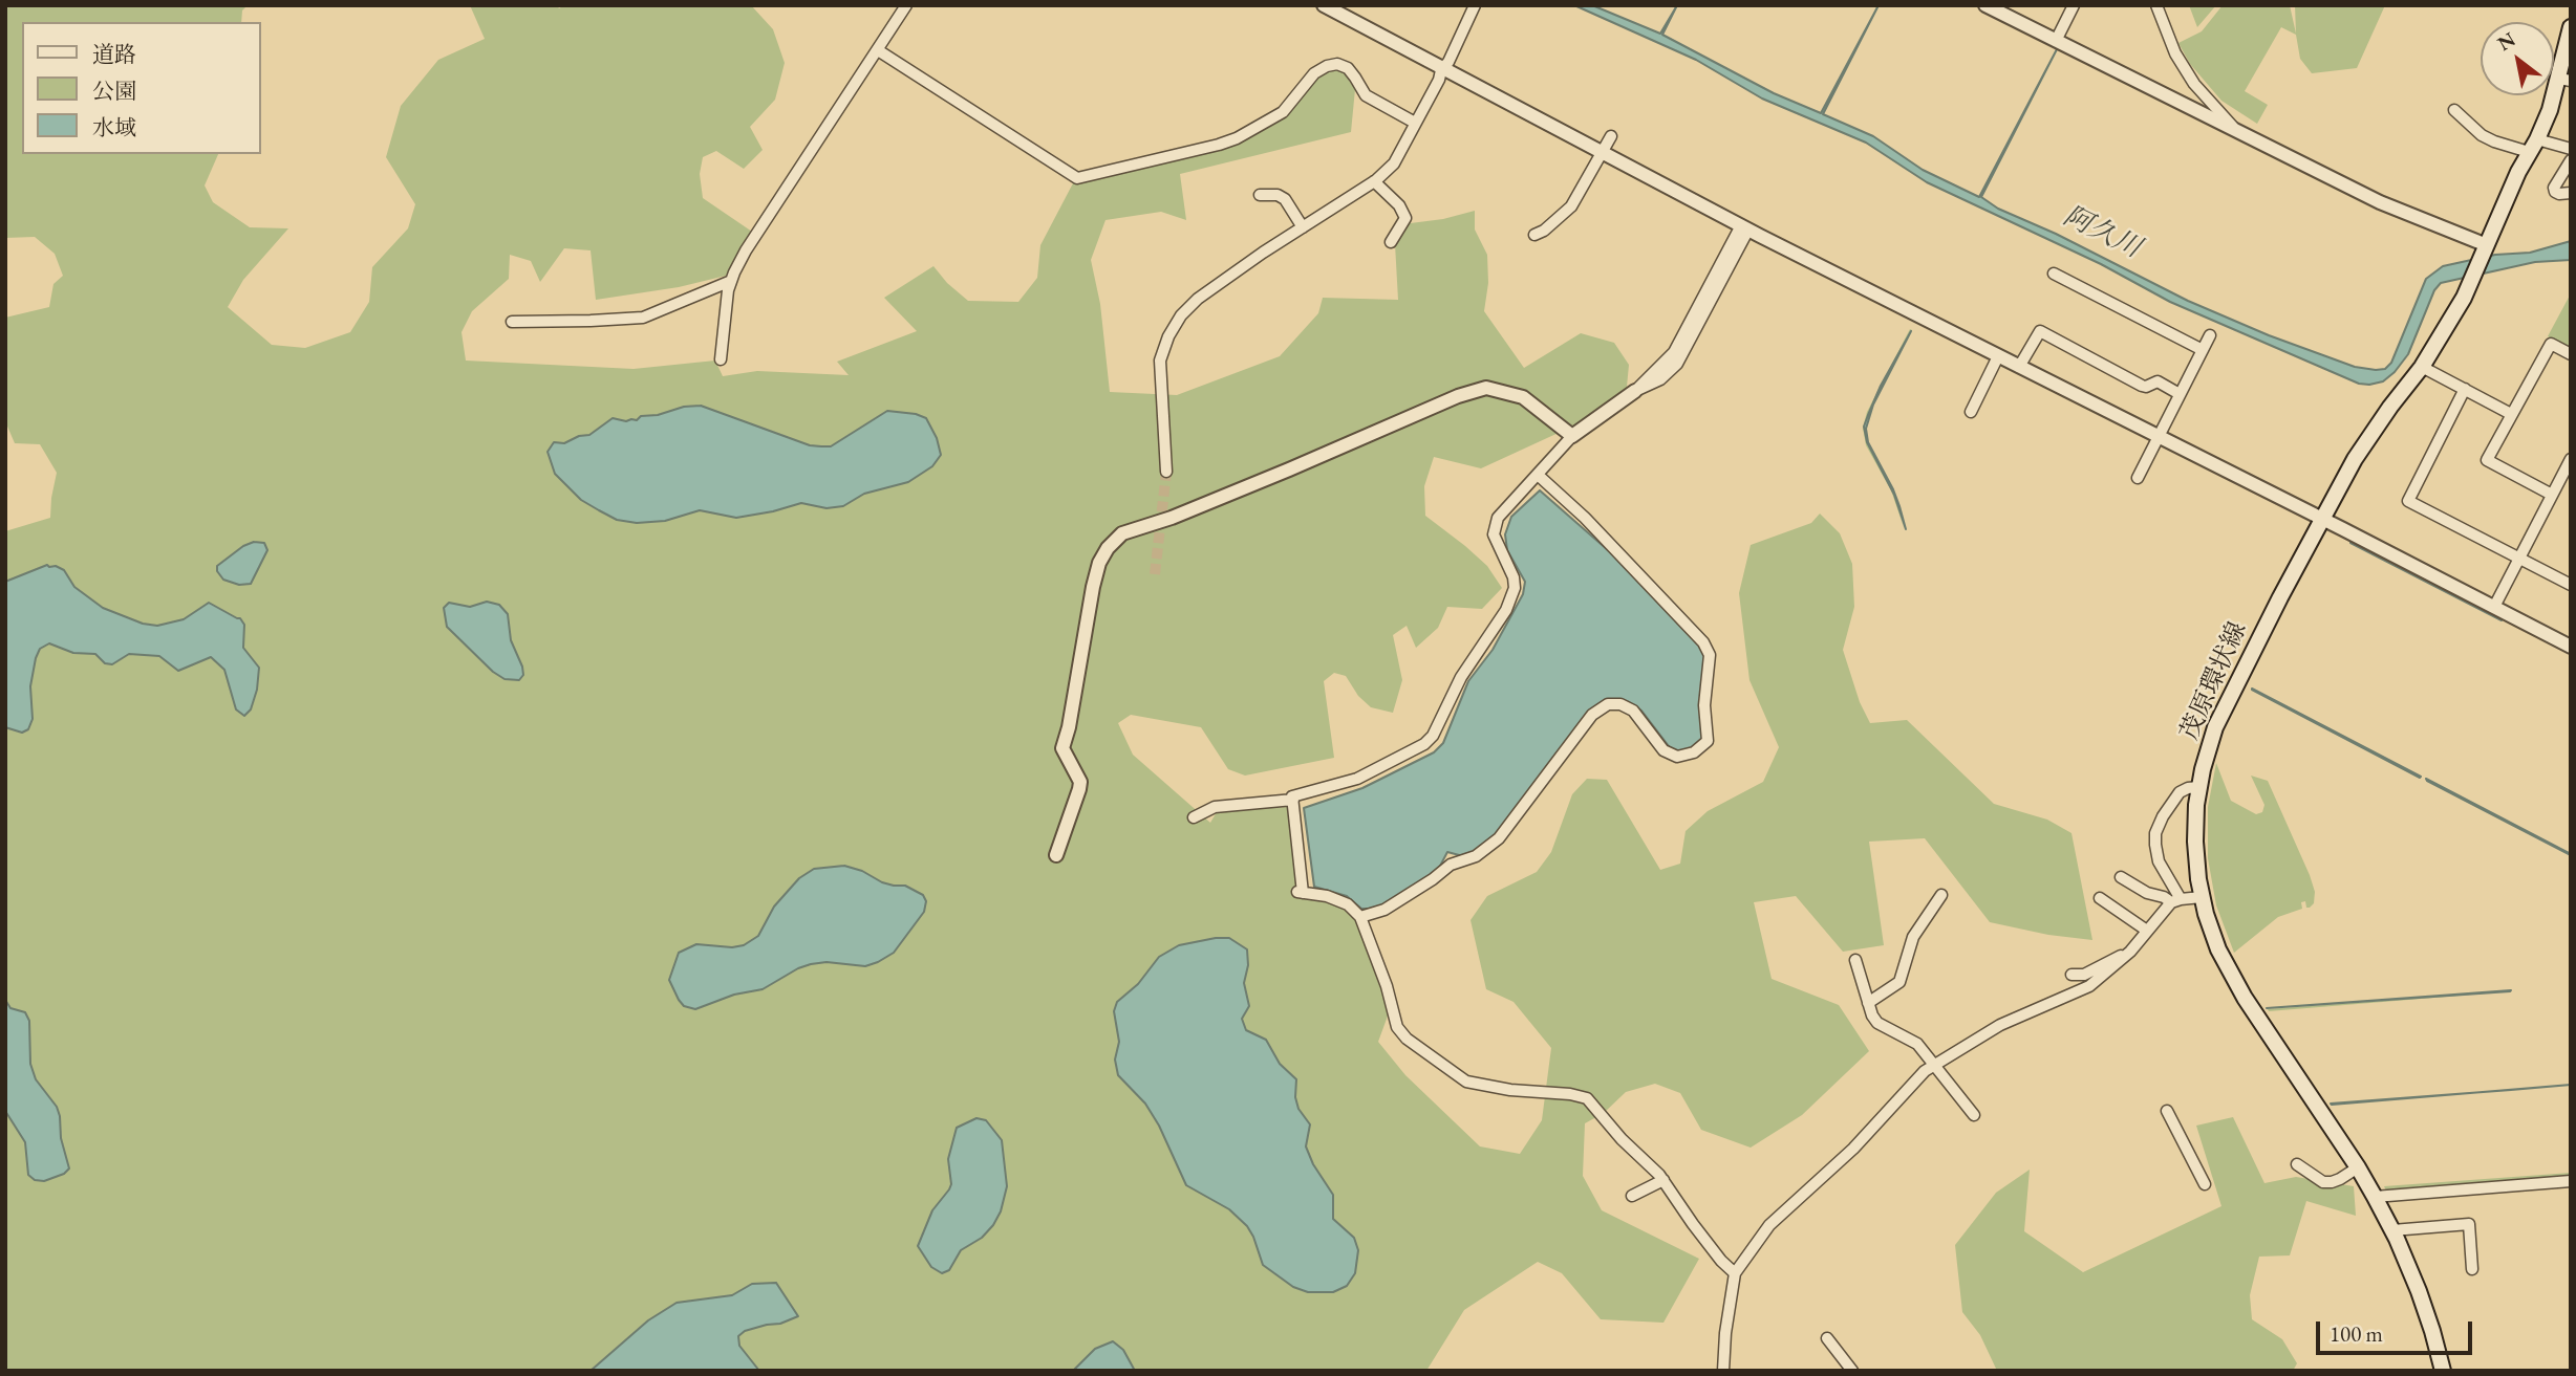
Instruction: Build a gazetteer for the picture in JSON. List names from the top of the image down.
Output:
{
  "streets": {
    "main road": ["茂原環状線"]
  },
  "water": ["阿久川"],
  "legend": ["道路", "公園", "水域"],
  "scale_bar": "100 m",
  "north": "top left"
}
